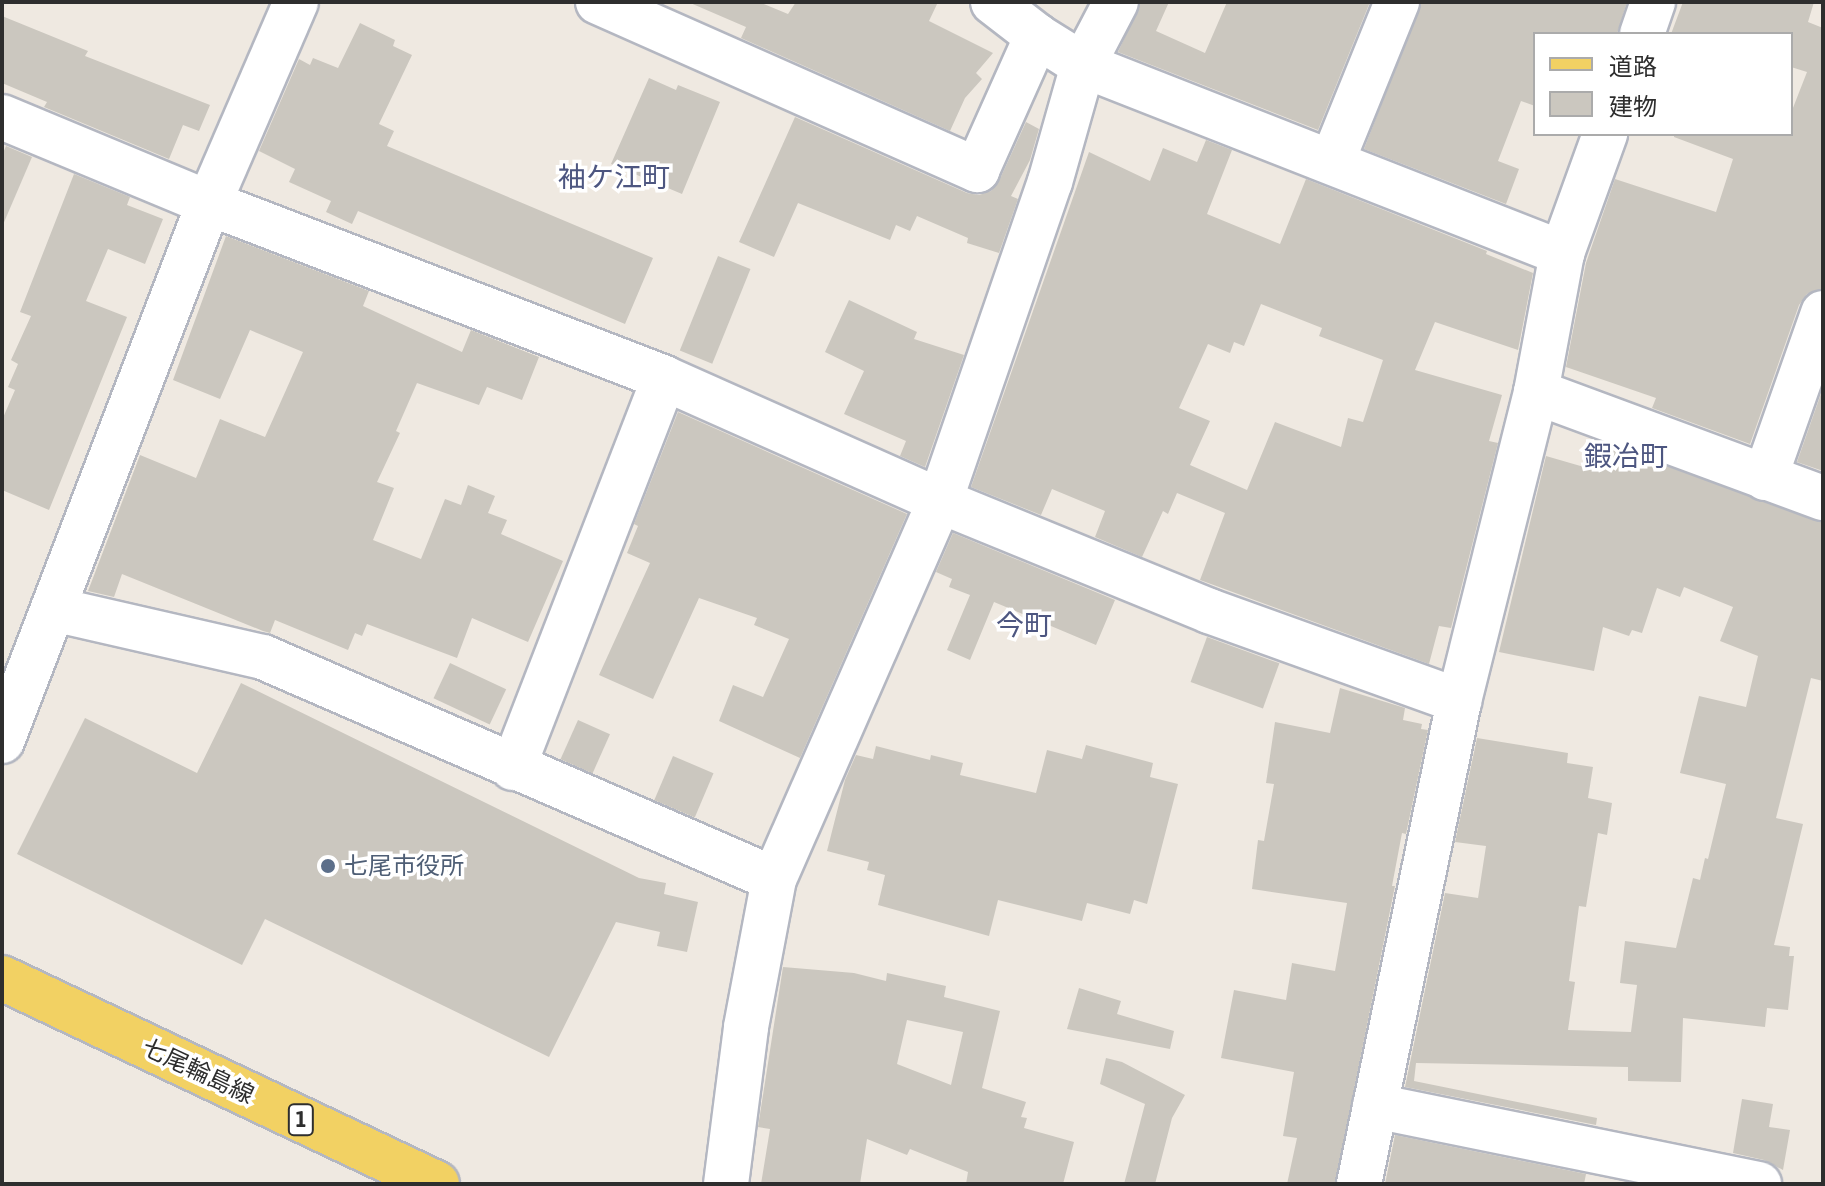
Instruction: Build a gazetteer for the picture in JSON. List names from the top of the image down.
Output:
{
  "streets": {
    "main road": ["七尾輪島線", "1"]
  },
  "districts": ["袖ケ江町", "鍜冶町", "今町"],
  "places": ["七尾市役所"],
  "legend": ["道路", "建物"]
}
